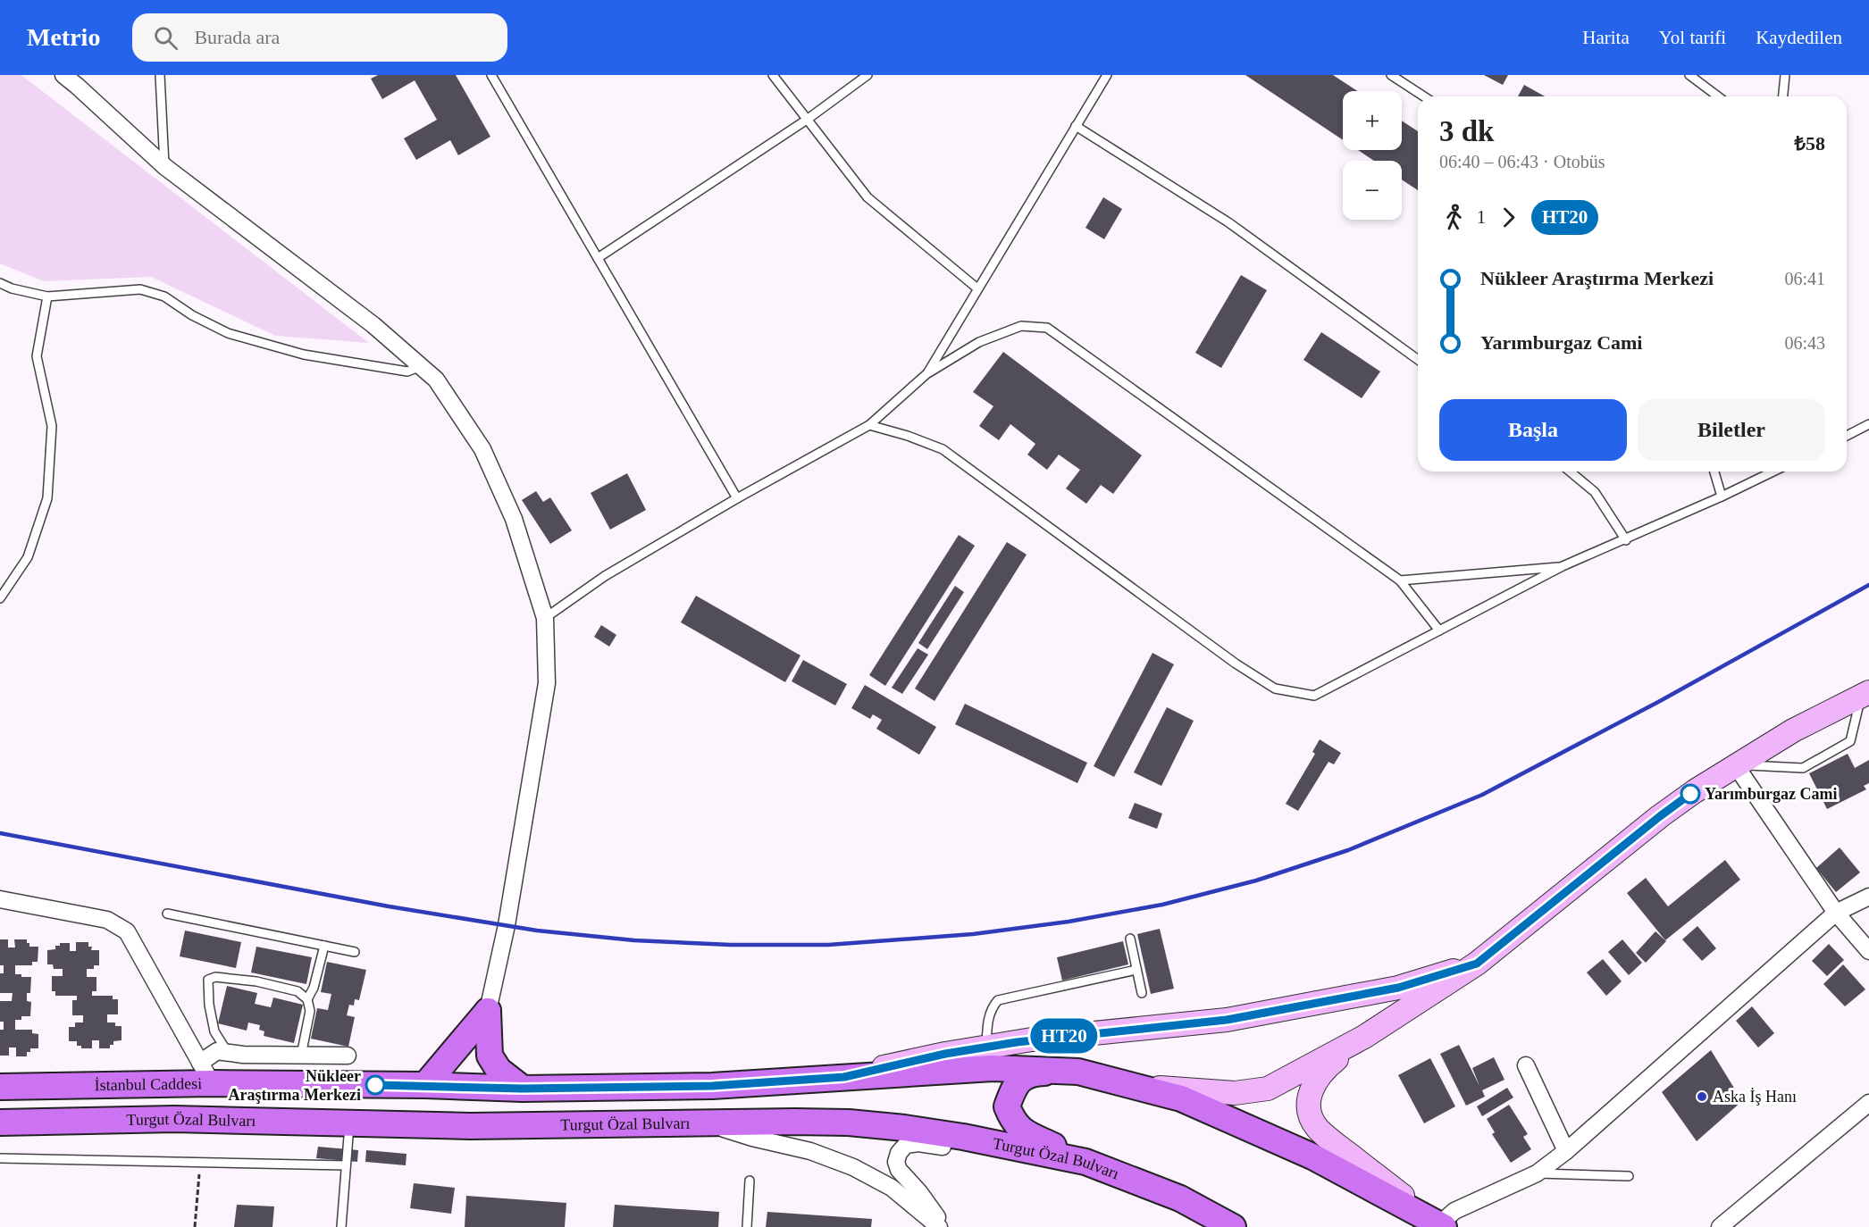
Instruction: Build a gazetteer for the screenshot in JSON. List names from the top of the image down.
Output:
{
  "streets": {
    "main road": ["İstanbul Caddesi", "Turgut Özal Bulvarı"]
  },
  "places": ["Yarımburgaz Cami", "Nükleer Araştırma Merkezi", "Aska İş Hanı"],
  "lines": ["bus line HT20"],
  "page": {
    "header": "Metrio",
    "search": "Burada ara",
    "nav": ["Harita", "Yol tarifi", "Kaydedilen"],
    "on_map": "HT20",
    "map_buttons": ["+", "−"],
    "heading": ["3 dk", "06:40 – 06:43 · Otobüs", "₺58"],
    "legs": ["1", "HT20"],
    "list": [
      {
        "name": "Nükleer Araştırma Merkezi",
        "value": "06:41"
      },
      {
        "name": "Yarımburgaz Cami",
        "value": "06:43"
      }
    ],
    "buttons": ["Başla", "Biletler"]
  }
}
